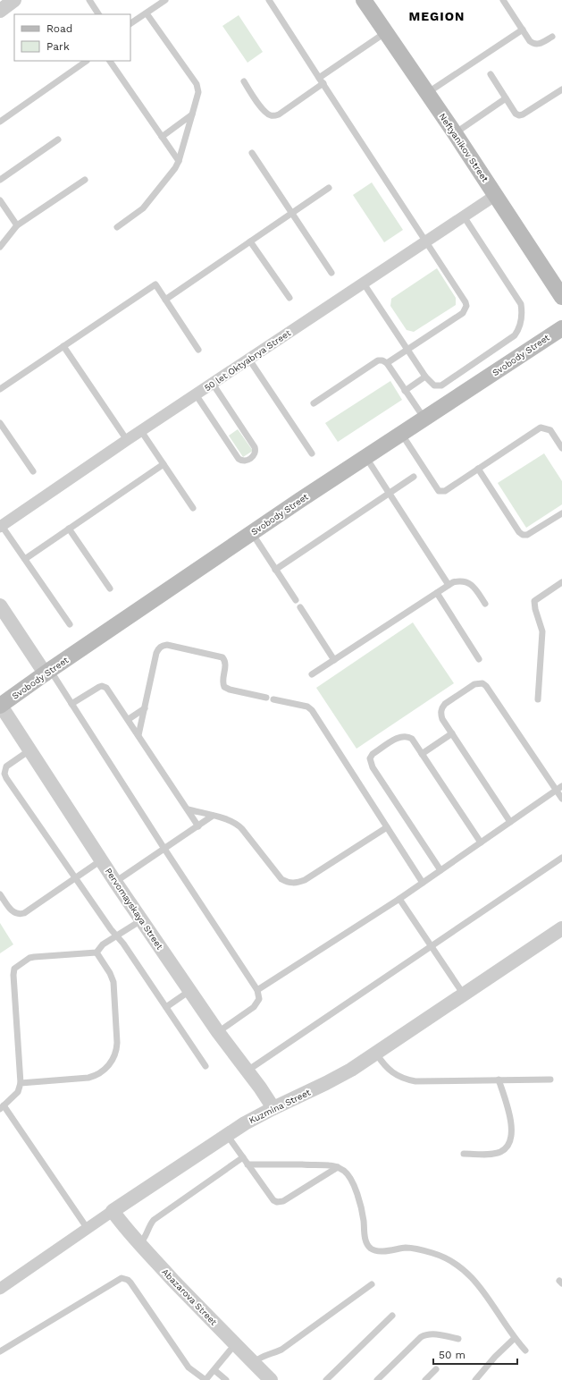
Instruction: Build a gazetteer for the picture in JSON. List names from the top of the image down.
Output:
{
  "streets": {
    "main road": ["Neftyanikov Street", "Svobody Street"],
    "street": [
      "50 let Oktyabrya Street",
      "Pervomayskaya Street",
      "Kuzmina Street",
      "Abazarova Street"
    ]
  },
  "crossings": [
    ["Neftyanikov Street", "50 let Oktyabrya Street"],
    ["Svobody Street", "Pervomayskaya Street"],
    ["Pervomayskaya Street", "Kuzmina Street"],
    ["Kuzmina Street", "Abazarova Street"]
  ],
  "districts": ["MEGION"],
  "legend": ["Road", "Park"],
  "scale_bar": "50 m"
}
